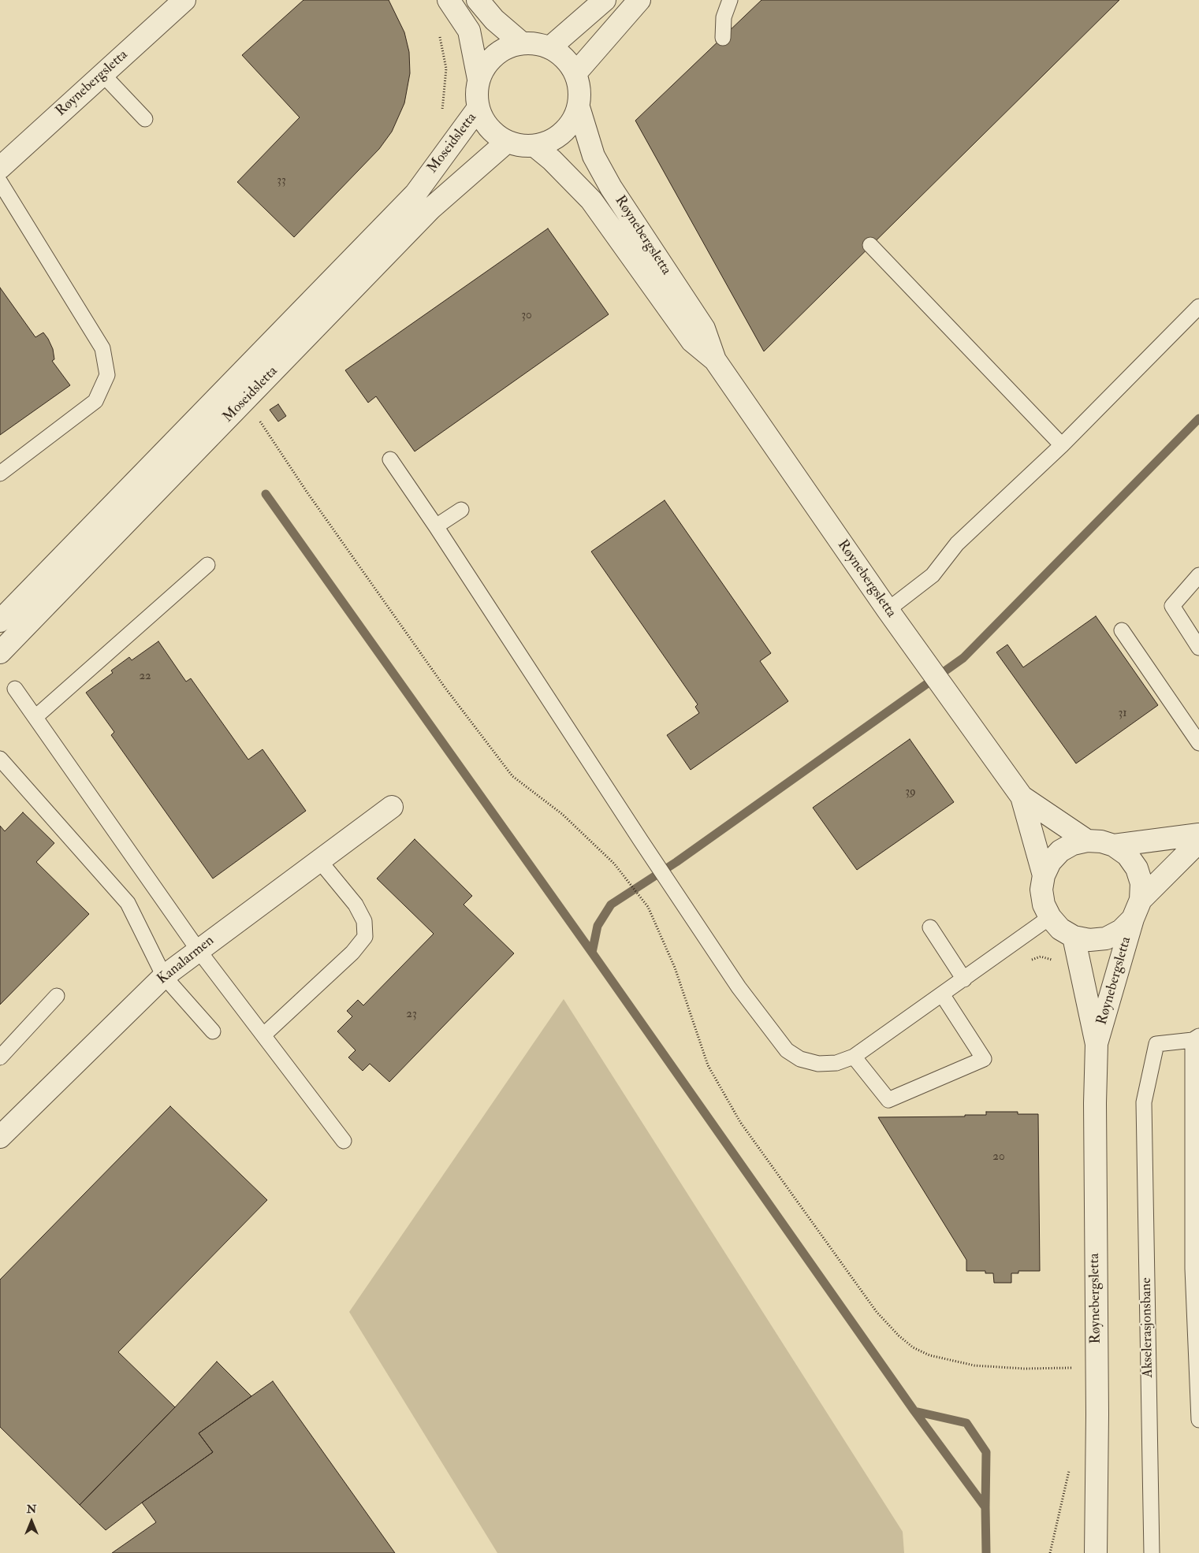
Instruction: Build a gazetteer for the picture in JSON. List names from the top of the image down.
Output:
{
  "streets": {
    "street": ["Røynebergsletta", "Moseidsletta", "Kanalarmen"],
    "lane": ["Akselerasjonsbane"]
  },
  "crossings": [
    ["Røynebergsletta", "Moseidsletta"]
  ],
  "house_numbers": [
    "33",
    "30",
    "22",
    "31",
    "39",
    "23",
    "20"
  ],
  "north": "top"
}
